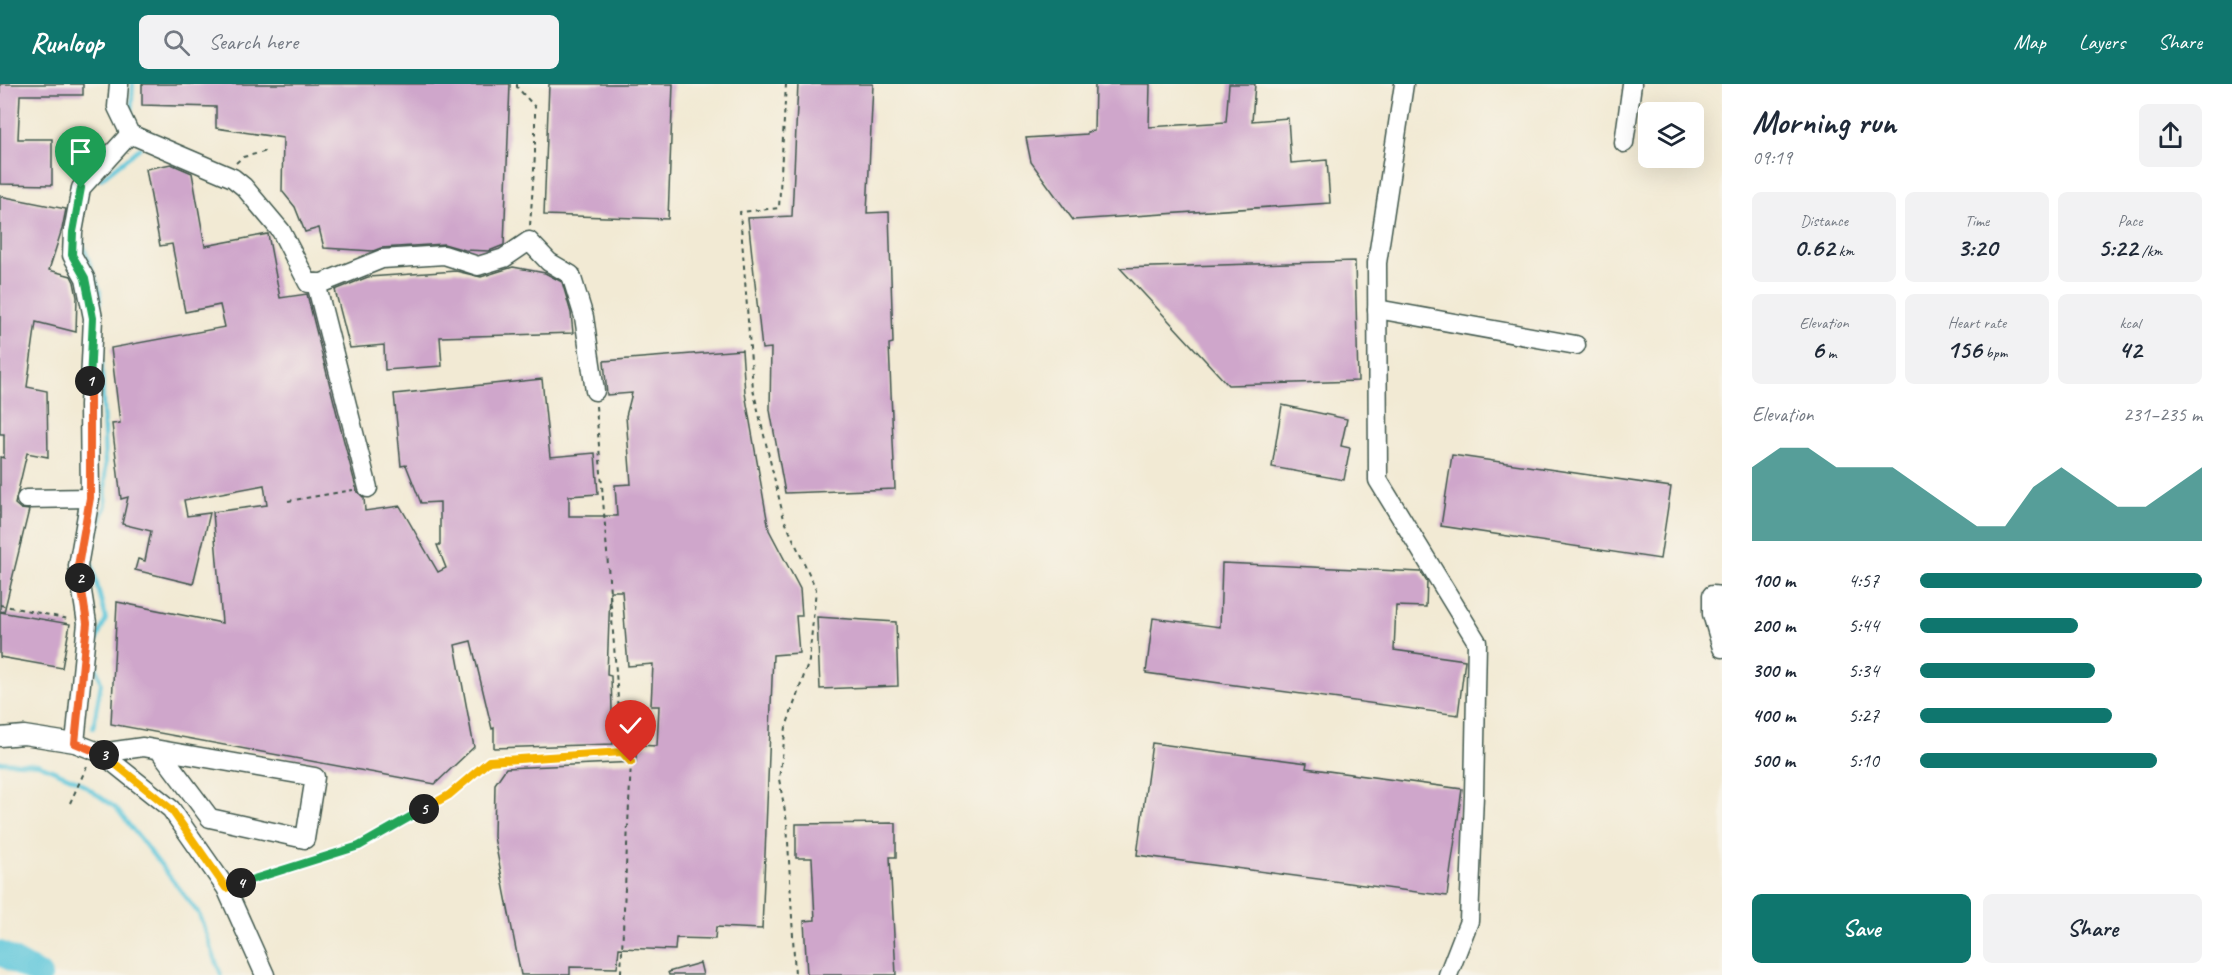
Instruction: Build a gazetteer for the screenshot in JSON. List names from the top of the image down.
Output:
{
  "page": {
    "header": "Runloop",
    "search": "Search here",
    "nav": ["Map", "Layers", "Share"],
    "heading": ["Morning run", "09:19"],
    "stats": [
      ["Distance", "0.62 km"],
      ["Time", "3:20"],
      ["Pace", "5:22 /km"],
      ["Elevation", "6 m"],
      ["Heart rate", "156 bpm"],
      ["kcal", "42"]
    ],
    "pins": [
      "1",
      "2",
      "3",
      "5",
      "4"
    ],
    "chart": ["Elevation", "231–235 m"],
    "list": [
      {
        "name": "100 m",
        "note": "4:57"
      },
      {
        "name": "200 m",
        "note": "5:44"
      },
      {
        "name": "300 m",
        "note": "5:34"
      },
      {
        "name": "400 m",
        "note": "5:27"
      },
      {
        "name": "500 m",
        "note": "5:10"
      }
    ],
    "buttons": ["Save", "Share"]
  }
}
